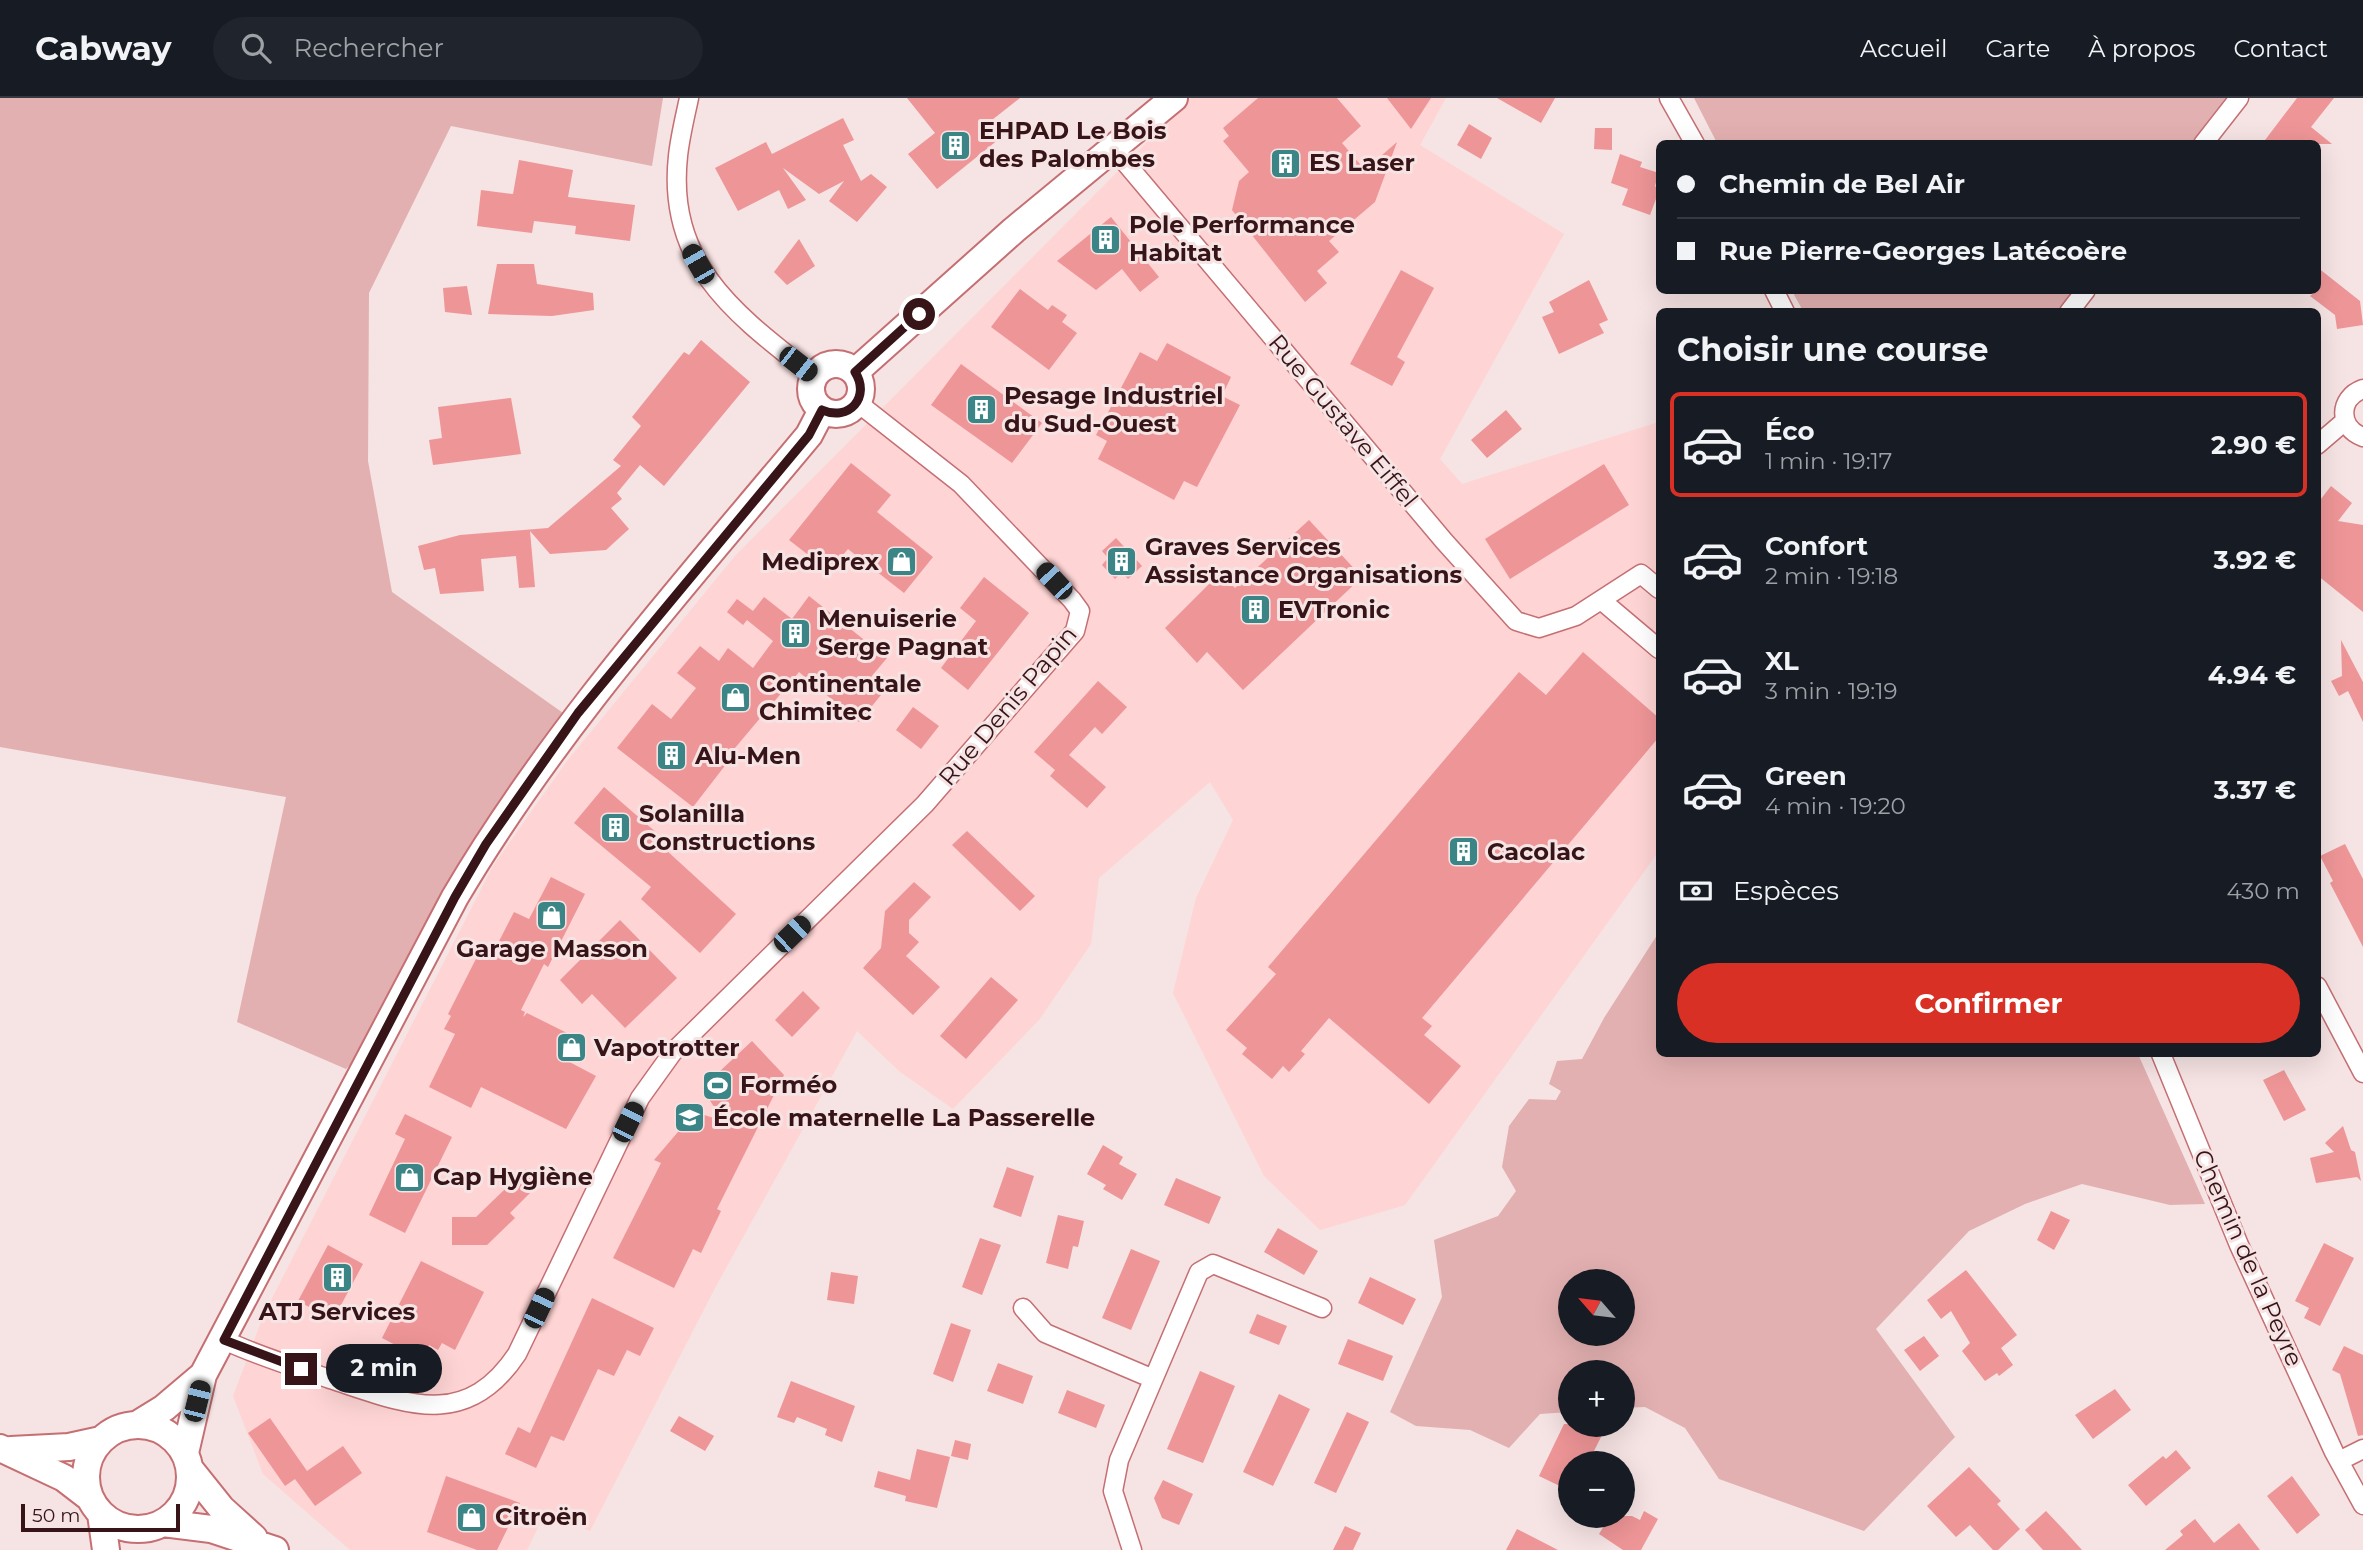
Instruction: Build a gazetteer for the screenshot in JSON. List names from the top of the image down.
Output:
{
  "streets": {
    "street": ["Rue Gustave Eiffel", "Rue Denis Papin", "Chemin de la Peyre"]
  },
  "places": {
    "building": [
      "EHPAD Le Bois des Palombes",
      "ES Laser",
      "Pole Performance Habitat",
      "Pesage Industriel du Sud-Ouest",
      "Graves Services Assistance Organisations",
      "EVTronic",
      "Menuiserie Serge Pagnat",
      "Alu-Men",
      "Solanilla Constructions",
      "Cacolac",
      "ATJ Services"
    ],
    "shop": [
      "Mediprex",
      "Continentale Chimitec",
      "Garage Masson",
      "Vapotrotter",
      "Cap Hygiène",
      "Citroën"
    ],
    "sports": ["Forméo"],
    "school or university": ["École maternelle La Passerelle"]
  },
  "scale_bar": "50 m",
  "north": "top left",
  "page": {
    "header": "Cabway",
    "search": "Rechercher",
    "nav": [
      "Accueil",
      "Carte",
      "À propos",
      "Contact"
    ],
    "banner": ["Chemin de Bel Air", "Rue Pierre-Georges Latécoère"],
    "heading": "Choisir une course",
    "list": [
      {
        "name": "Éco",
        "note": "1 min · 19:17",
        "value": "2.90 €"
      },
      {
        "name": "Confort",
        "note": "2 min · 19:18",
        "value": "3.92 €"
      },
      {
        "name": "XL",
        "note": "3 min · 19:19",
        "value": "4.94 €"
      },
      {
        "name": "Green",
        "note": "4 min · 19:20",
        "value": "3.37 €"
      }
    ],
    "pay": ["Espèces", "430 m"],
    "buttons": "Confirmer",
    "map_buttons": ["+", "−"],
    "bubble": "2 min",
    "scale": "50 m"
  }
}
